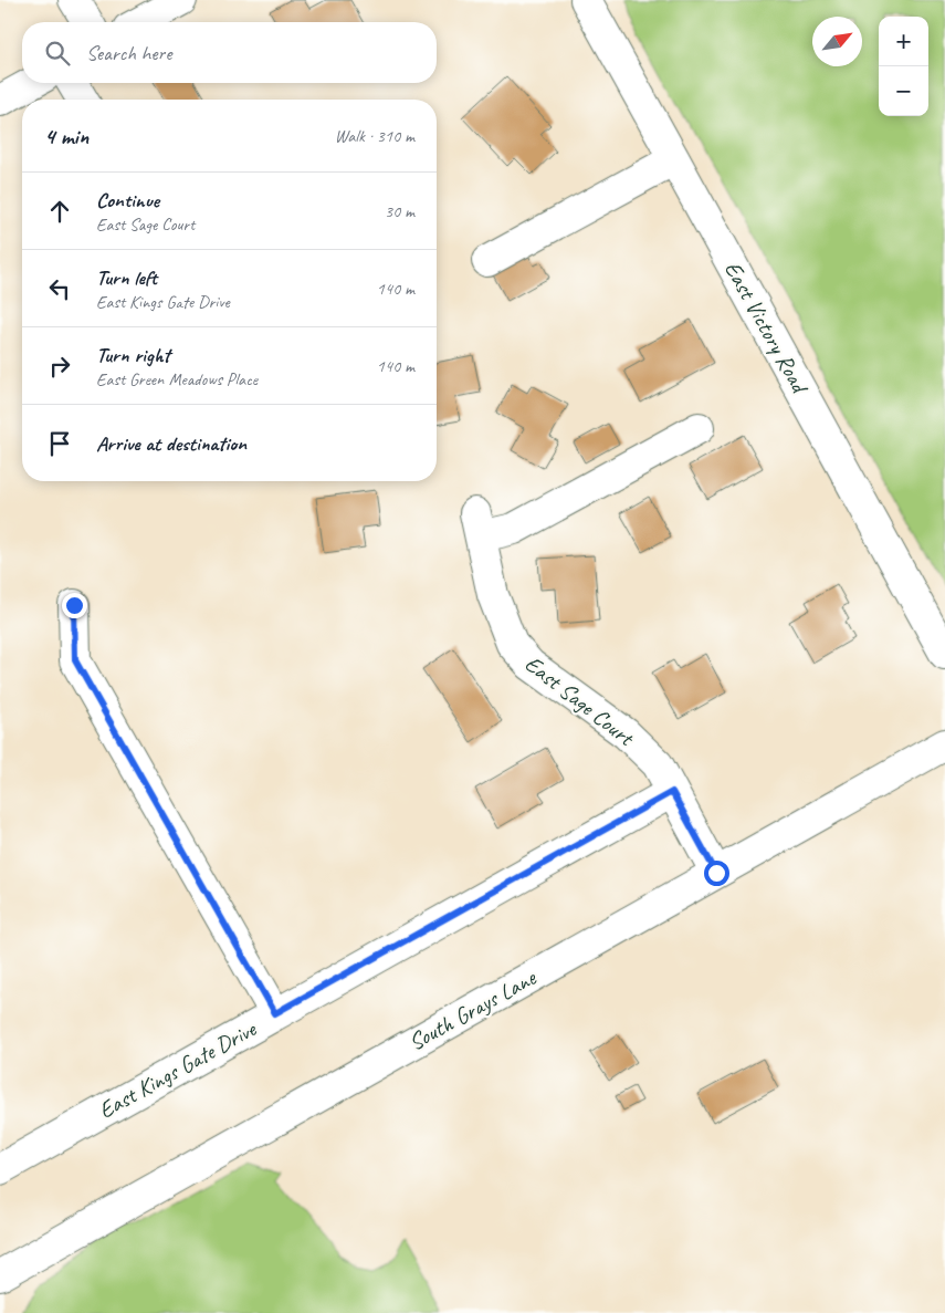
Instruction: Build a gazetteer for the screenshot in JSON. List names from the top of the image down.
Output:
{
  "streets": {
    "street": [
      "East Victory Road",
      "East Sage Court",
      "South Grays Lane",
      "East Kings Gate Drive"
    ]
  },
  "crossings": [
    ["East Sage Court", "South Grays Lane"],
    ["East Sage Court", "East Kings Gate Drive"]
  ],
  "north": "top right",
  "page": {
    "map_buttons": ["+", "−"],
    "search": "Search here",
    "heading": ["4 min", "Walk · 310 m"],
    "list": [
      ["Continue", "East Sage Court", "30 m"],
      ["Turn left", "East Kings Gate Drive", "140 m"],
      ["Turn right", "East Green Meadows Place", "140 m"],
      "Arrive at destination"
    ]
  }
}
